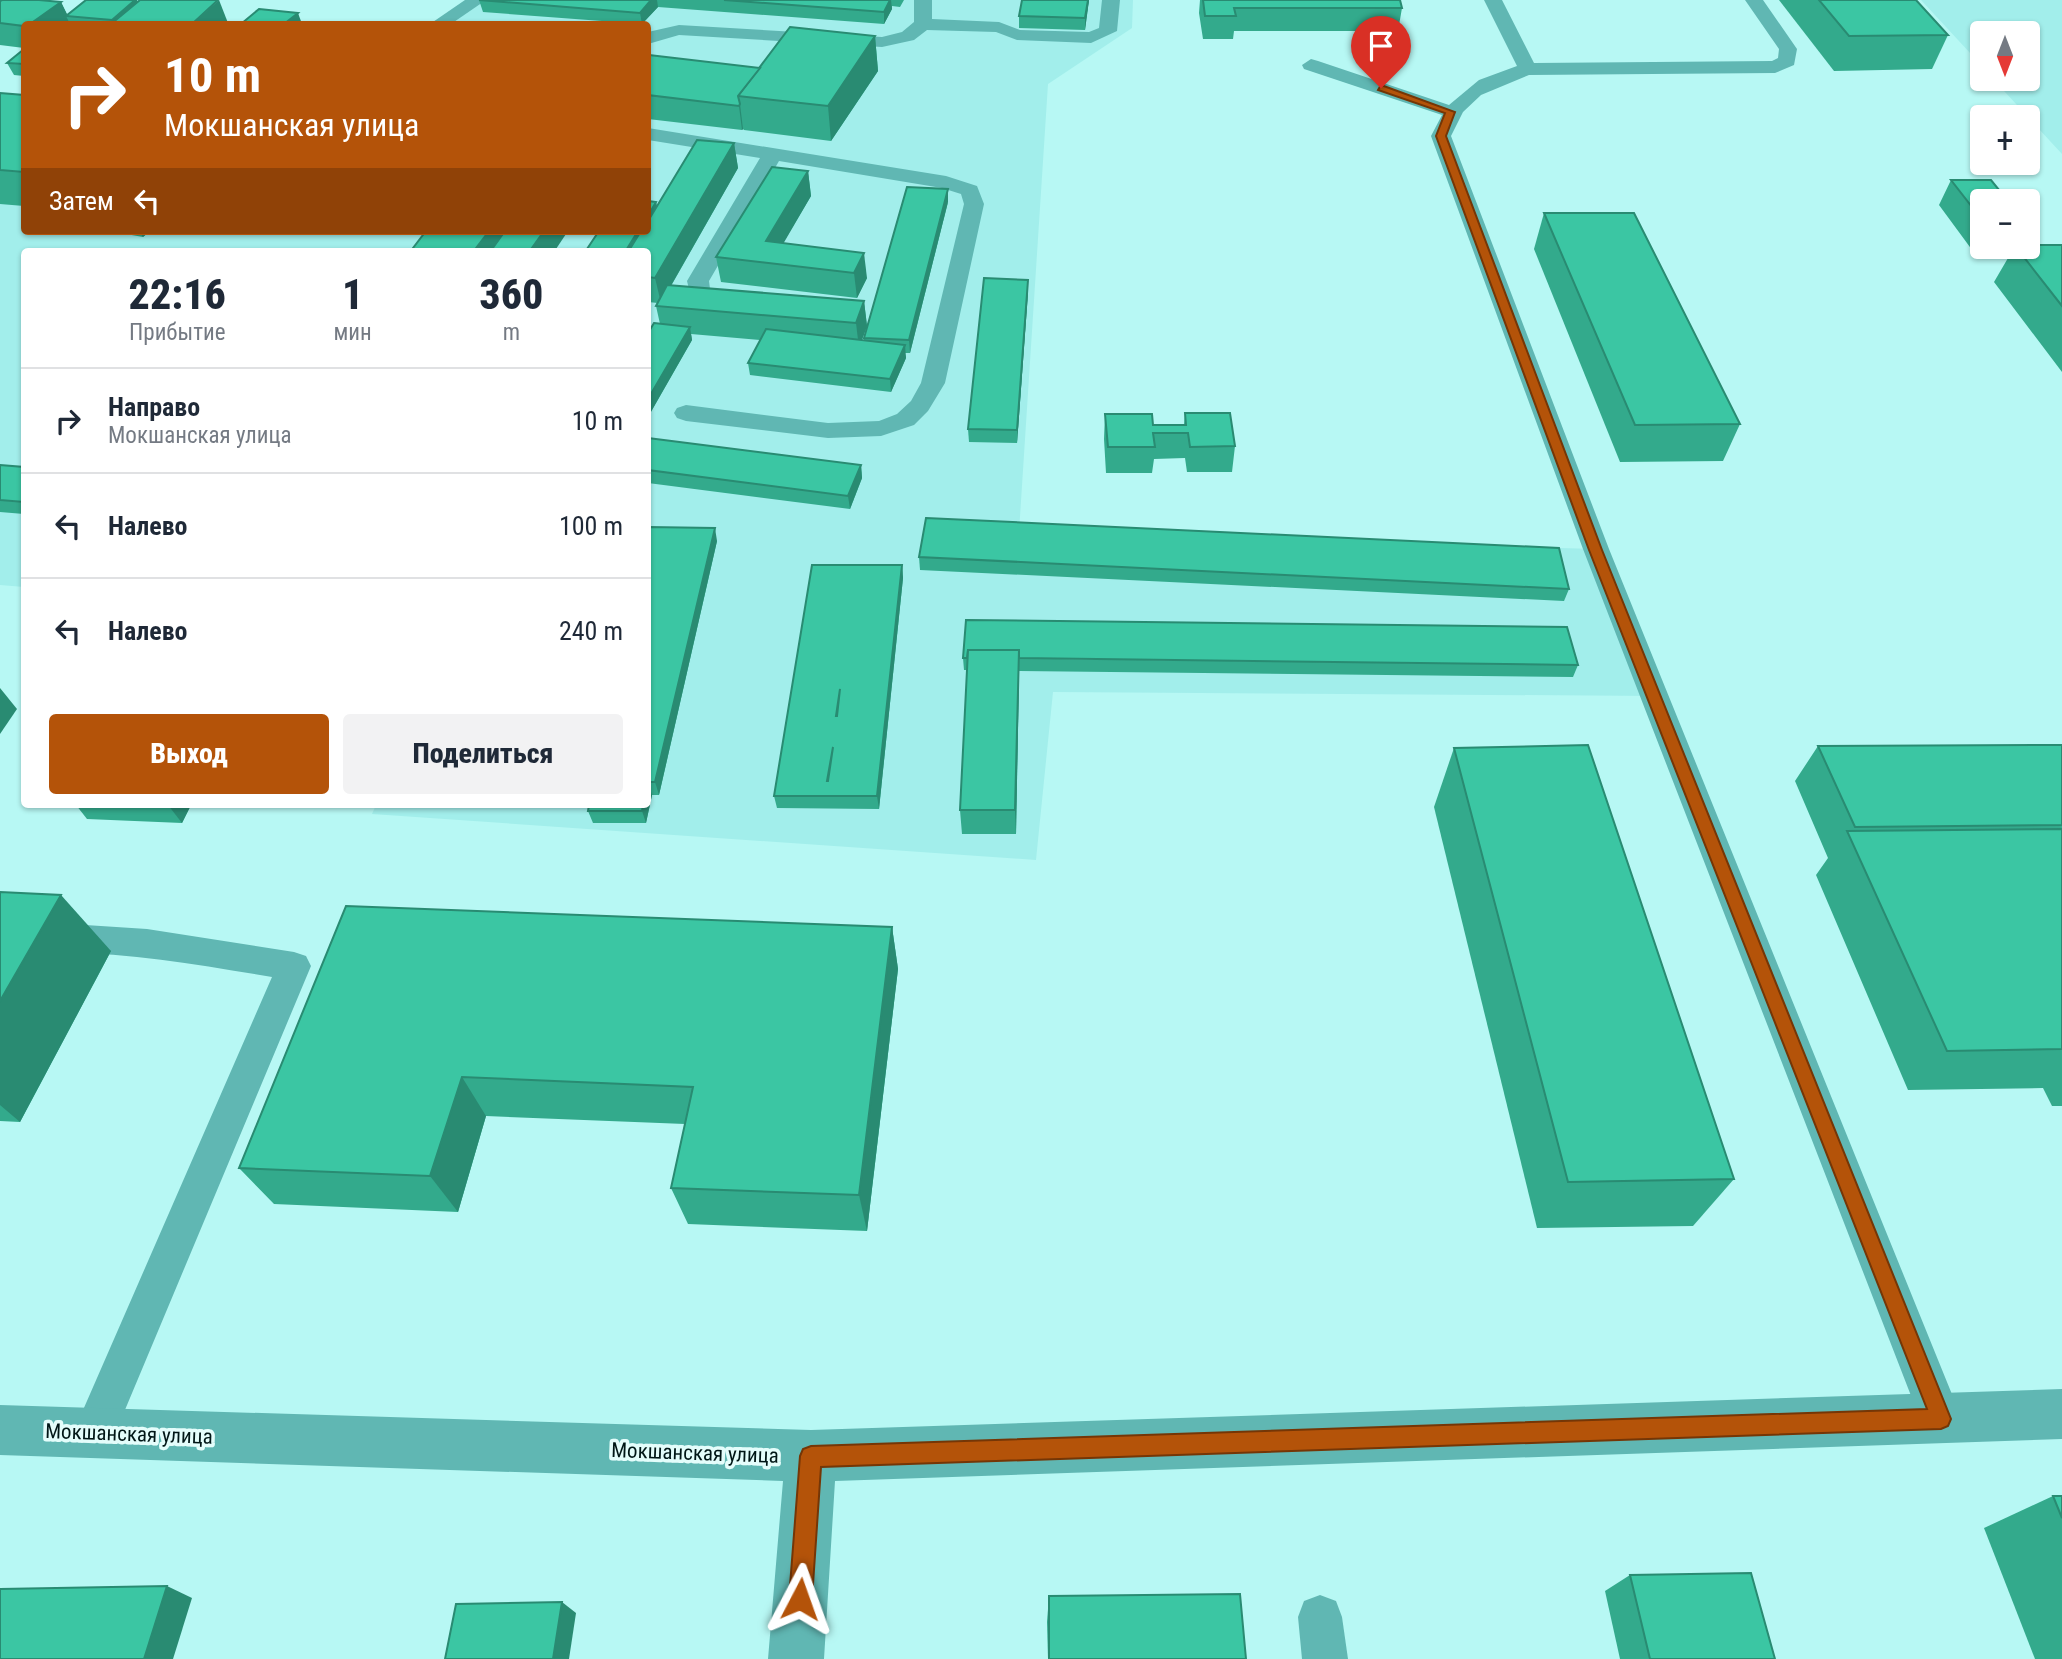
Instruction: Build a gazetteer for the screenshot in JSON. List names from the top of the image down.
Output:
{
  "streets": {
    "street": ["Мокшанская улица"]
  },
  "north": "bottom",
  "page": {
    "map_buttons": ["+", "−"],
    "turn": ["10 m", "Мокшанская улица"],
    "then": "Затем",
    "eta": [
      "22:16",
      "Прибытие",
      "1",
      "мин",
      "360",
      "m"
    ],
    "list": [
      {
        "name": "Направо",
        "note": "Мокшанская улица",
        "value": "10 m"
      },
      {
        "name": "Налево",
        "value": "100 m"
      },
      {
        "name": "Налево",
        "value": "240 m"
      }
    ],
    "buttons": ["Выход", "Поделиться"]
  }
}
